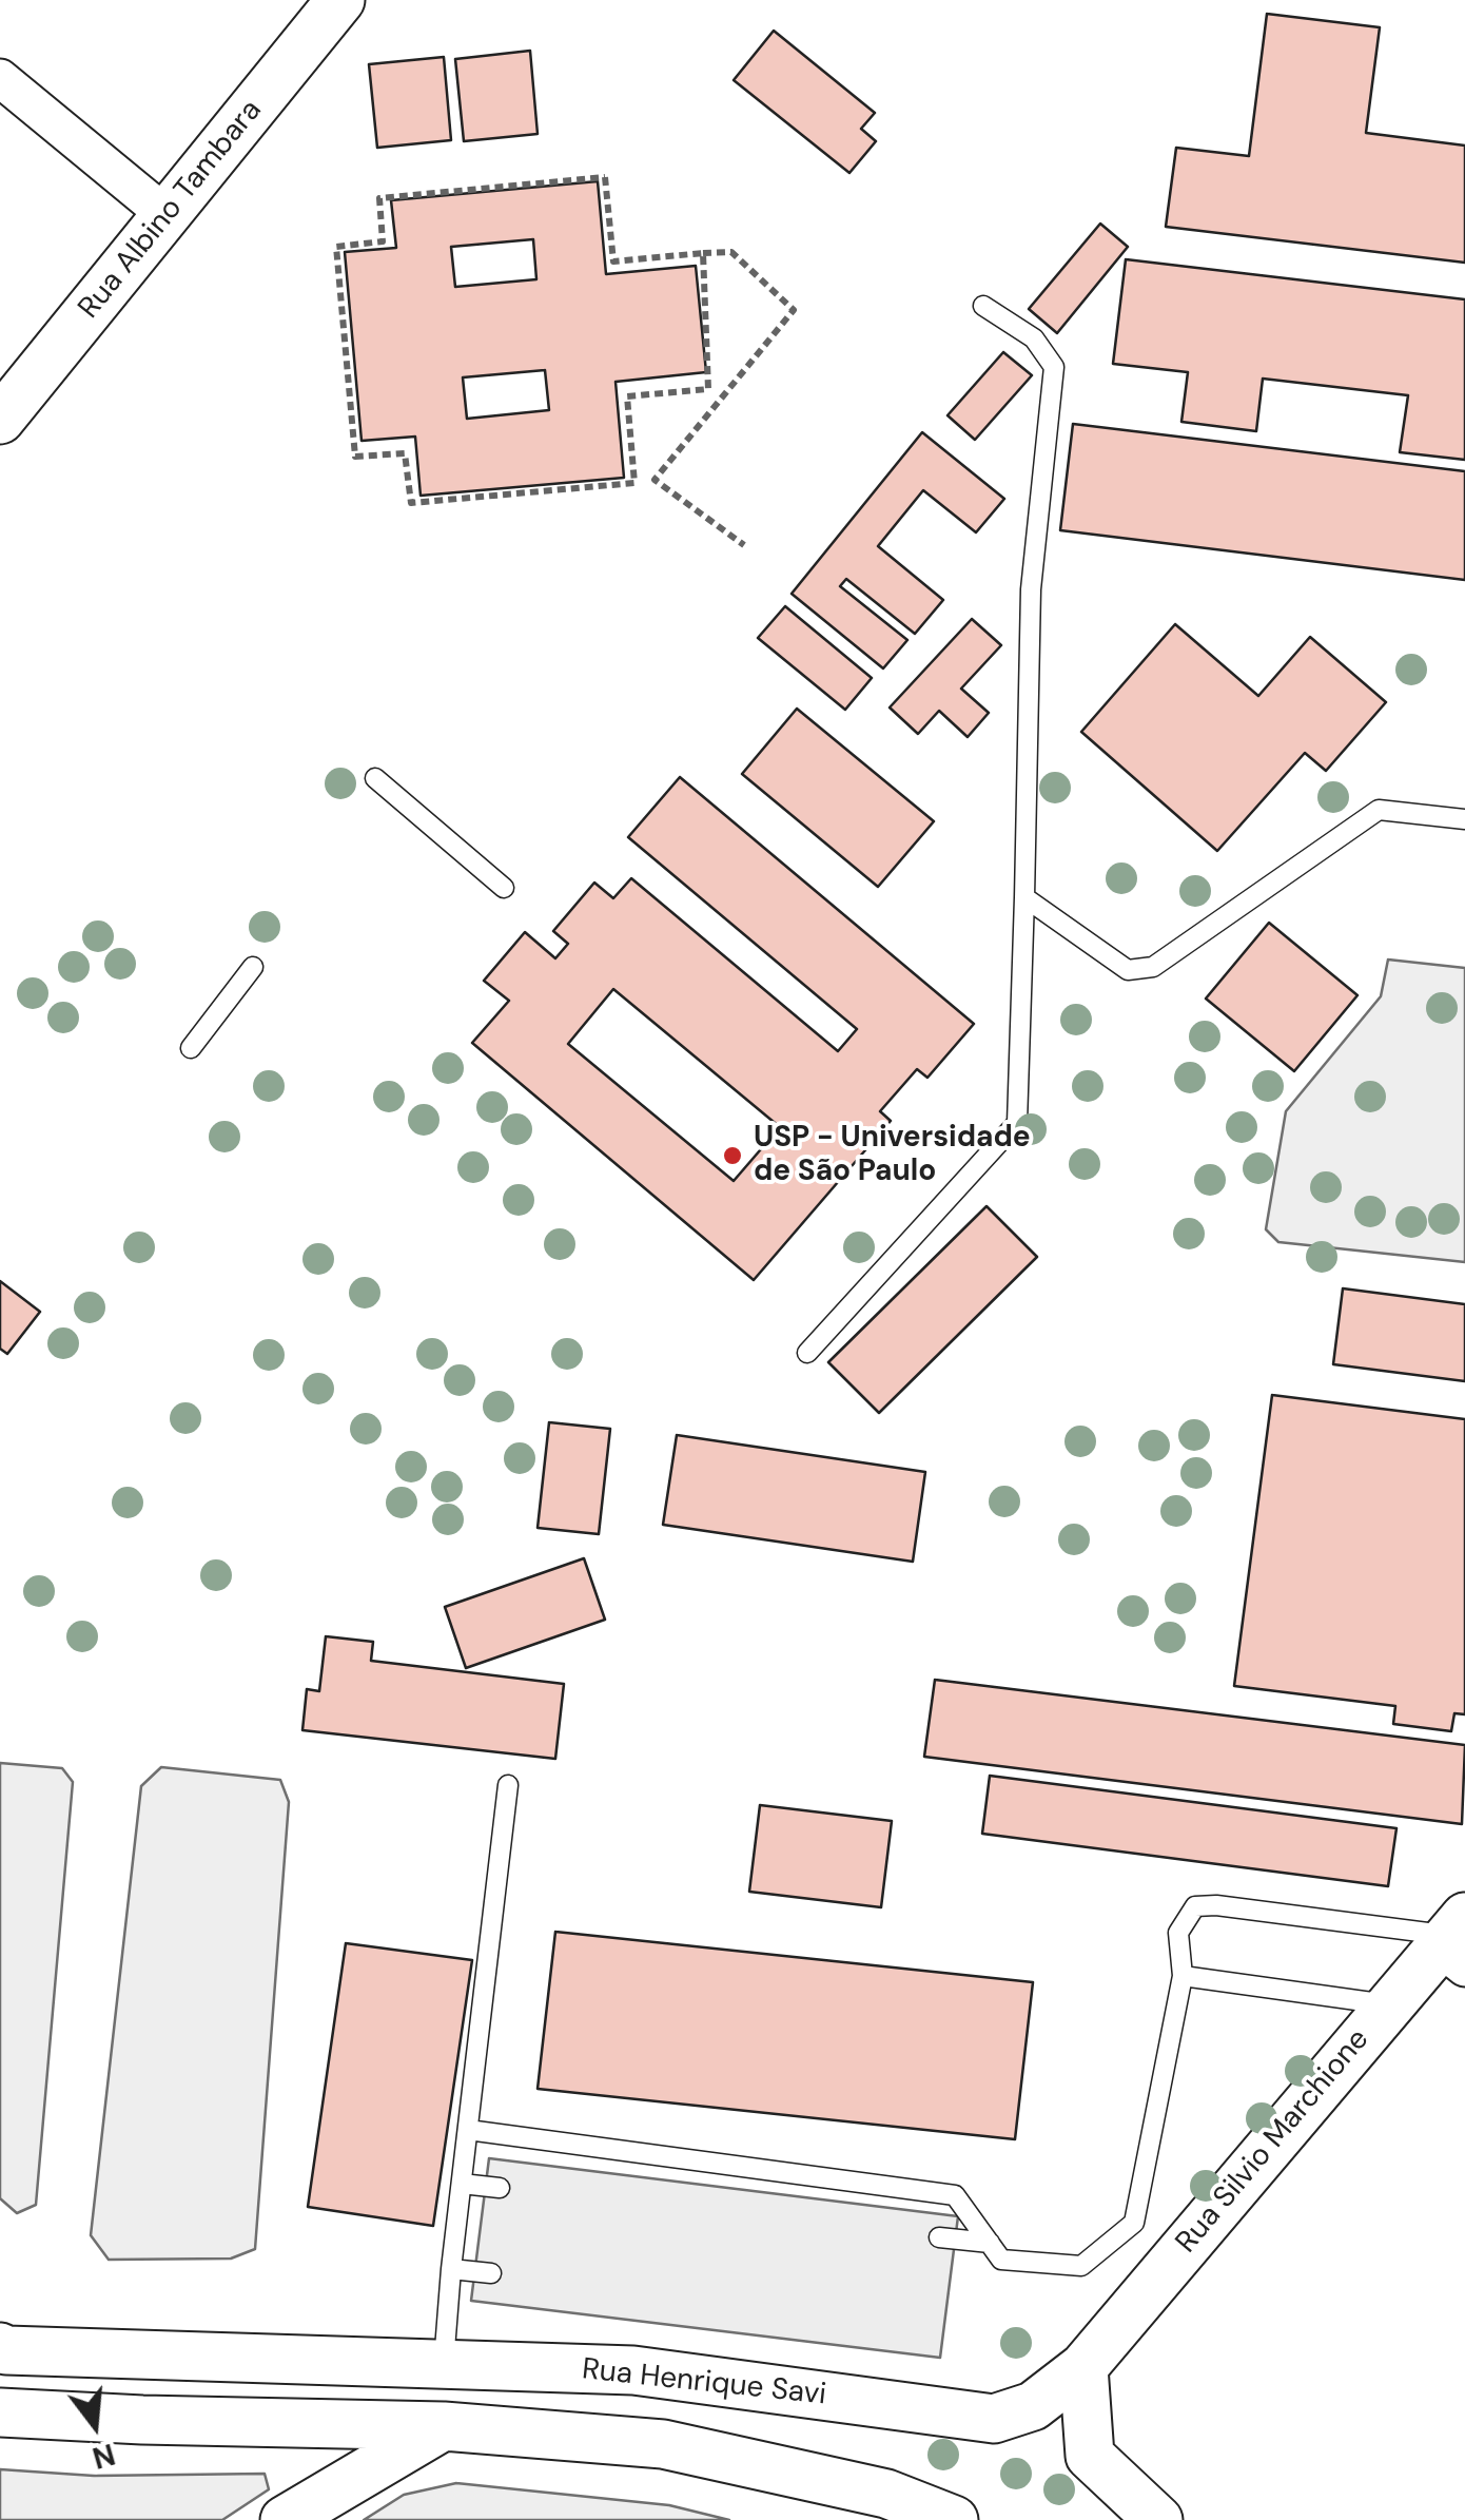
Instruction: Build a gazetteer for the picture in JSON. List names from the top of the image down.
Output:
{
  "streets": {
    "street": ["Rua Albino Tambara", "Rua Silvio Marchione", "Rua Henrique Savi"]
  },
  "crossings": [
    ["Rua Silvio Marchione", "Rua Henrique Savi"]
  ],
  "places": ["USP - Universidade de São Paulo"],
  "north": "bottom"
}
